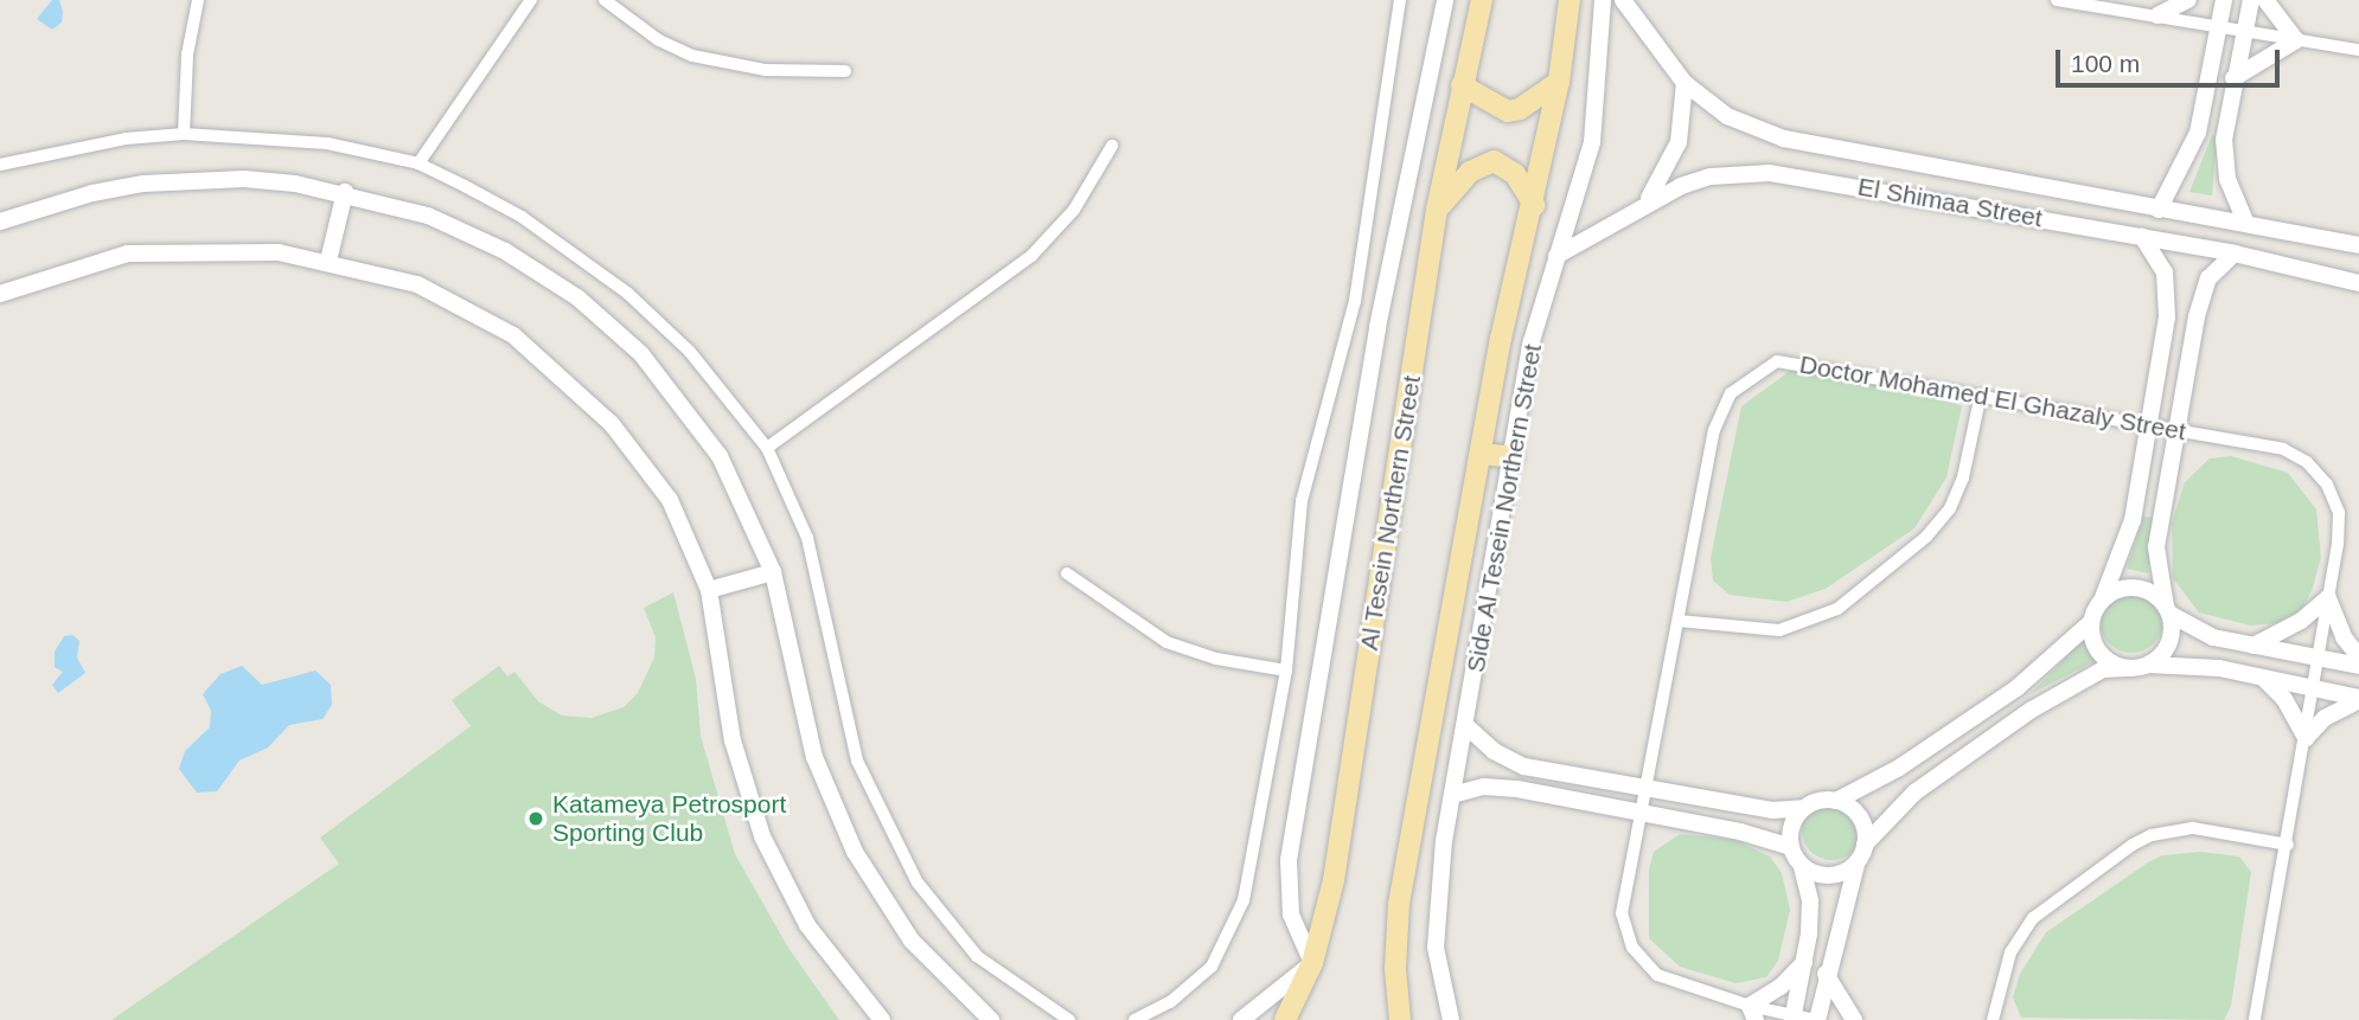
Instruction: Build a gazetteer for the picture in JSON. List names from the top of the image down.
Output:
{
  "streets": {
    "main road": ["Al Tesein Northern Street"],
    "street": ["El Shimaa Street", "Doctor Mohamed El Ghazaly Street", "Side Al Tesein Northern Street"]
  },
  "crossings": [
    ["El Shimaa Street", "Side Al Tesein Northern Street"]
  ],
  "places": ["Katameya Petrosport Sporting Club"],
  "scale_bar": "100 m"
}
